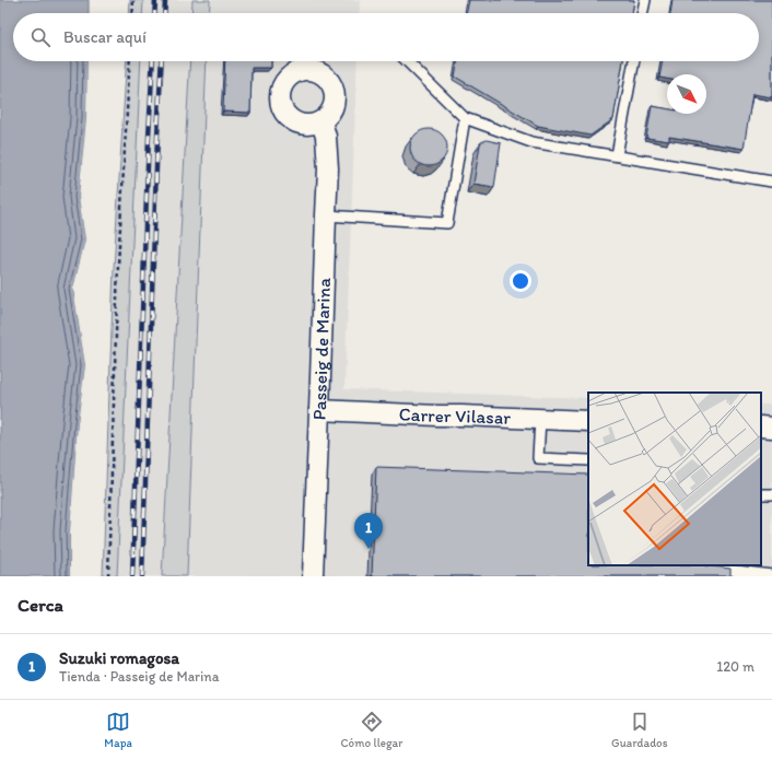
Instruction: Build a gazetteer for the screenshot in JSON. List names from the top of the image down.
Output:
{
  "streets": {
    "street": ["Passeig de Marina", "Carrer Vilasar"]
  },
  "crossings": [
    ["Passeig de Marina", "Carrer Vilasar"]
  ],
  "north": "bottom right",
  "page": {
    "search": "Buscar aquí",
    "pins": "1",
    "heading": "Cerca",
    "list": [
      {
        "mark": "1",
        "name": "Suzuki romagosa",
        "note": "Tienda · Passeig de Marina",
        "value": "120 m"
      }
    ],
    "nav": ["Mapa", "Cómo llegar", "Guardados"]
  }
}
